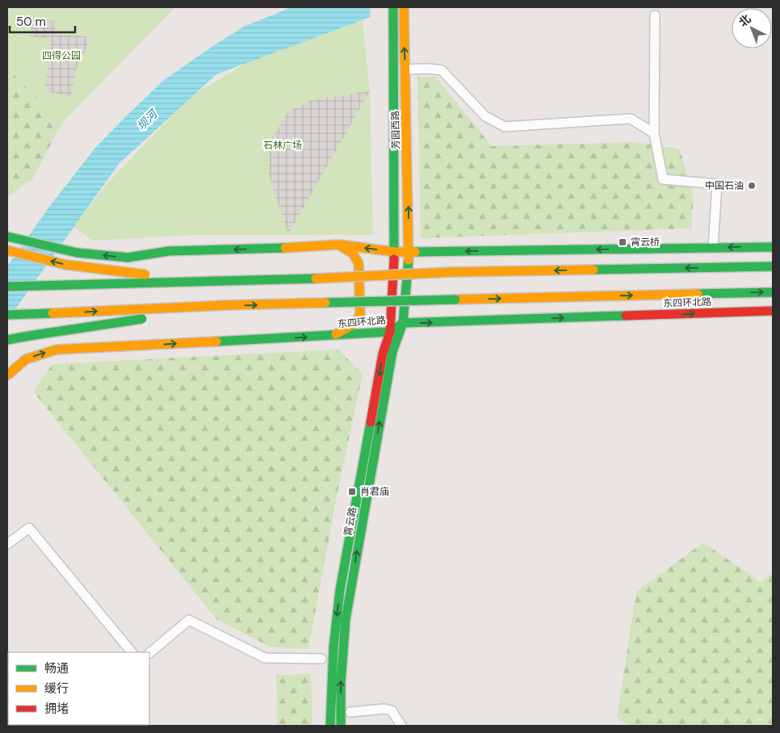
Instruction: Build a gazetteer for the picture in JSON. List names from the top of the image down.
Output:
{
  "streets": {
    "main road": ["芳园西路", "东四环北路", "霄云路"]
  },
  "crossings": [
    ["芳园西路", "东四环北路"],
    ["芳园西路", "霄云路"],
    ["东四环北路", "霄云路"]
  ],
  "water": ["坝河"],
  "parks": ["四得公园", "石林广场"],
  "places": {
    "other": ["中国石油"],
    "transit": ["霄云桥", "肖君庙"]
  },
  "legend": ["畅通", "缓行", "拥堵"],
  "scale_bar": "50 m",
  "north": "top left"
}
